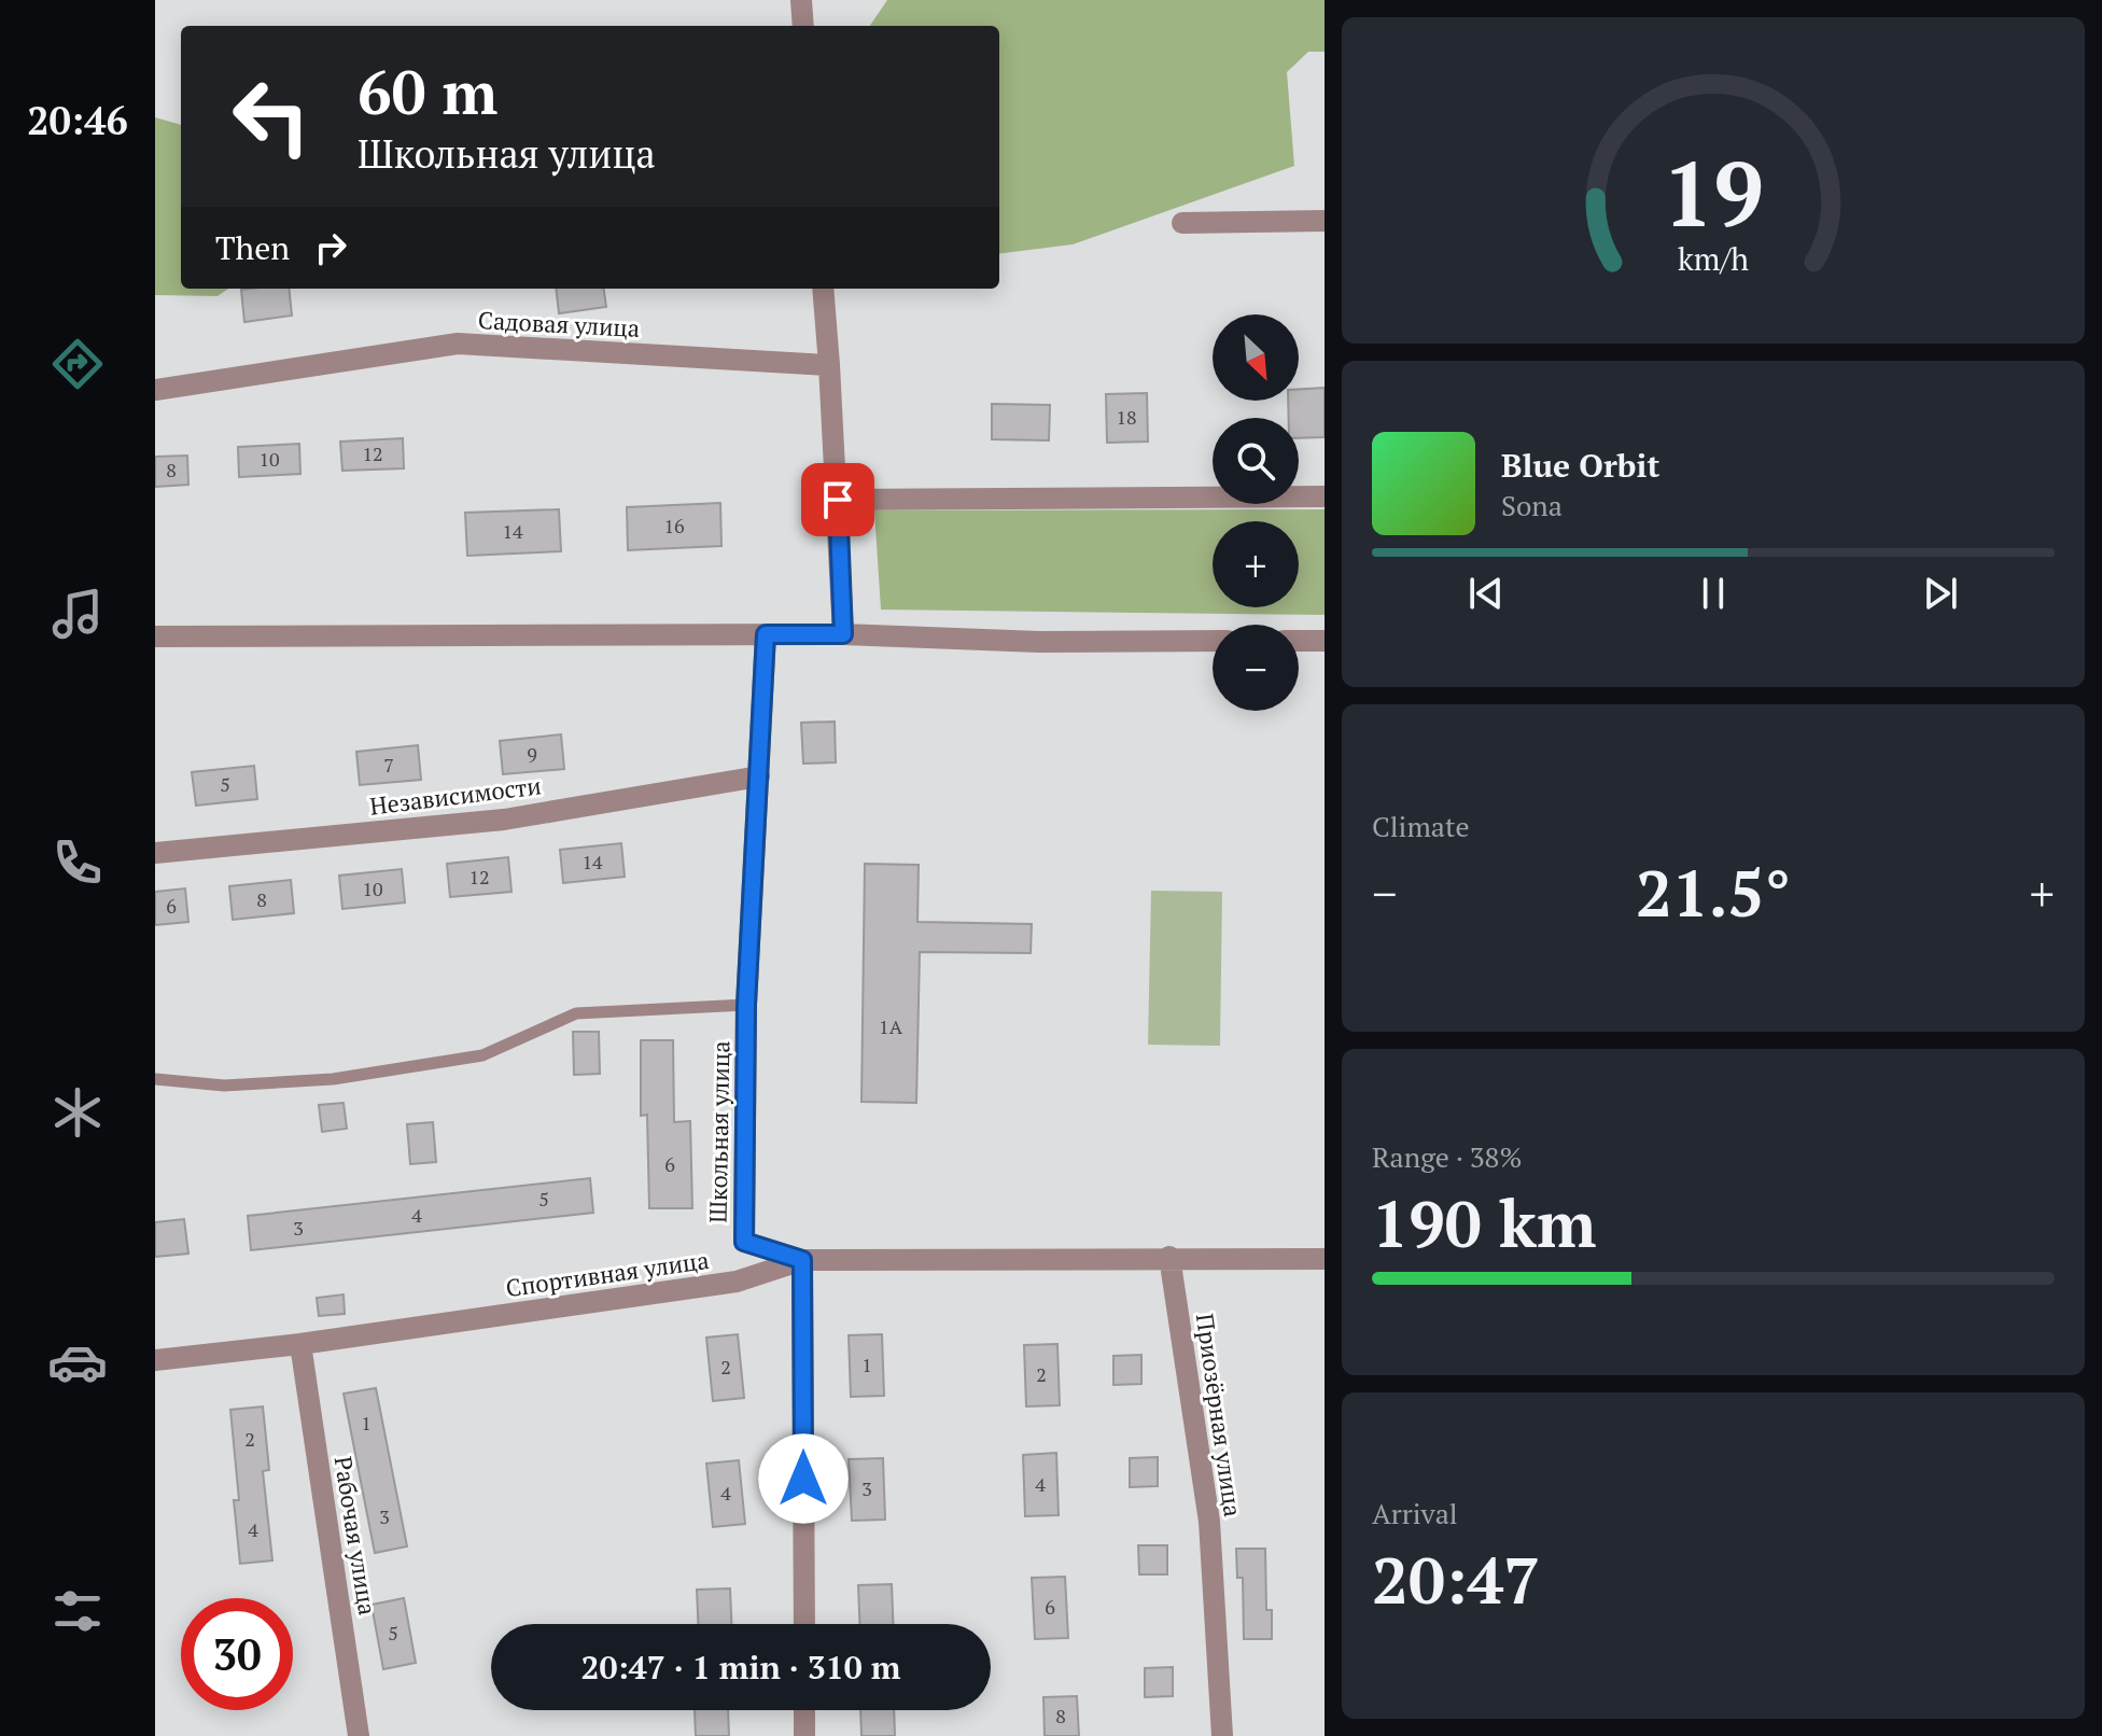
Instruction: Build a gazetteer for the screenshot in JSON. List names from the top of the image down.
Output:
{
  "streets": {
    "street": [
      "Садовая улица",
      "Независимости",
      "Школьная улица",
      "Спортивная улица",
      "Приозёрная улица",
      "Рабочая улица"
    ]
  },
  "crossings": [
    ["Независимости", "Школьная улица"],
    ["Школьная улица", "Спортивная улица"],
    ["Спортивная улица", "Приозёрная улица"],
    ["Спортивная улица", "Рабочая улица"]
  ],
  "house_numbers": [
    "18",
    "12",
    "10",
    "8",
    "16",
    "14",
    "9",
    "7",
    "5",
    "14",
    "12",
    "10",
    "8",
    "6",
    "1А",
    "6",
    "5",
    "4",
    "3",
    "1",
    "2",
    "2",
    "1",
    "2",
    "4",
    "3",
    "4",
    "3",
    "4",
    "6",
    "5",
    "8"
  ],
  "north": "bottom right",
  "page": {
    "tabs": "20:46",
    "turn": ["60 m", "Школьная улица"],
    "then": "Then",
    "map_buttons": ["+", "−"],
    "song": ["Blue Orbit", "Sona"],
    "tile": [
      "Climate",
      ["Range · 38%", "190 km"],
      ["Arrival", "20:47"]
    ],
    "heat": ["−", "21.5°", "+"],
    "limit": "30",
    "trip": "20:47 · 1 min · 310 m",
    "gauge": ["19", "km/h"]
  }
}
